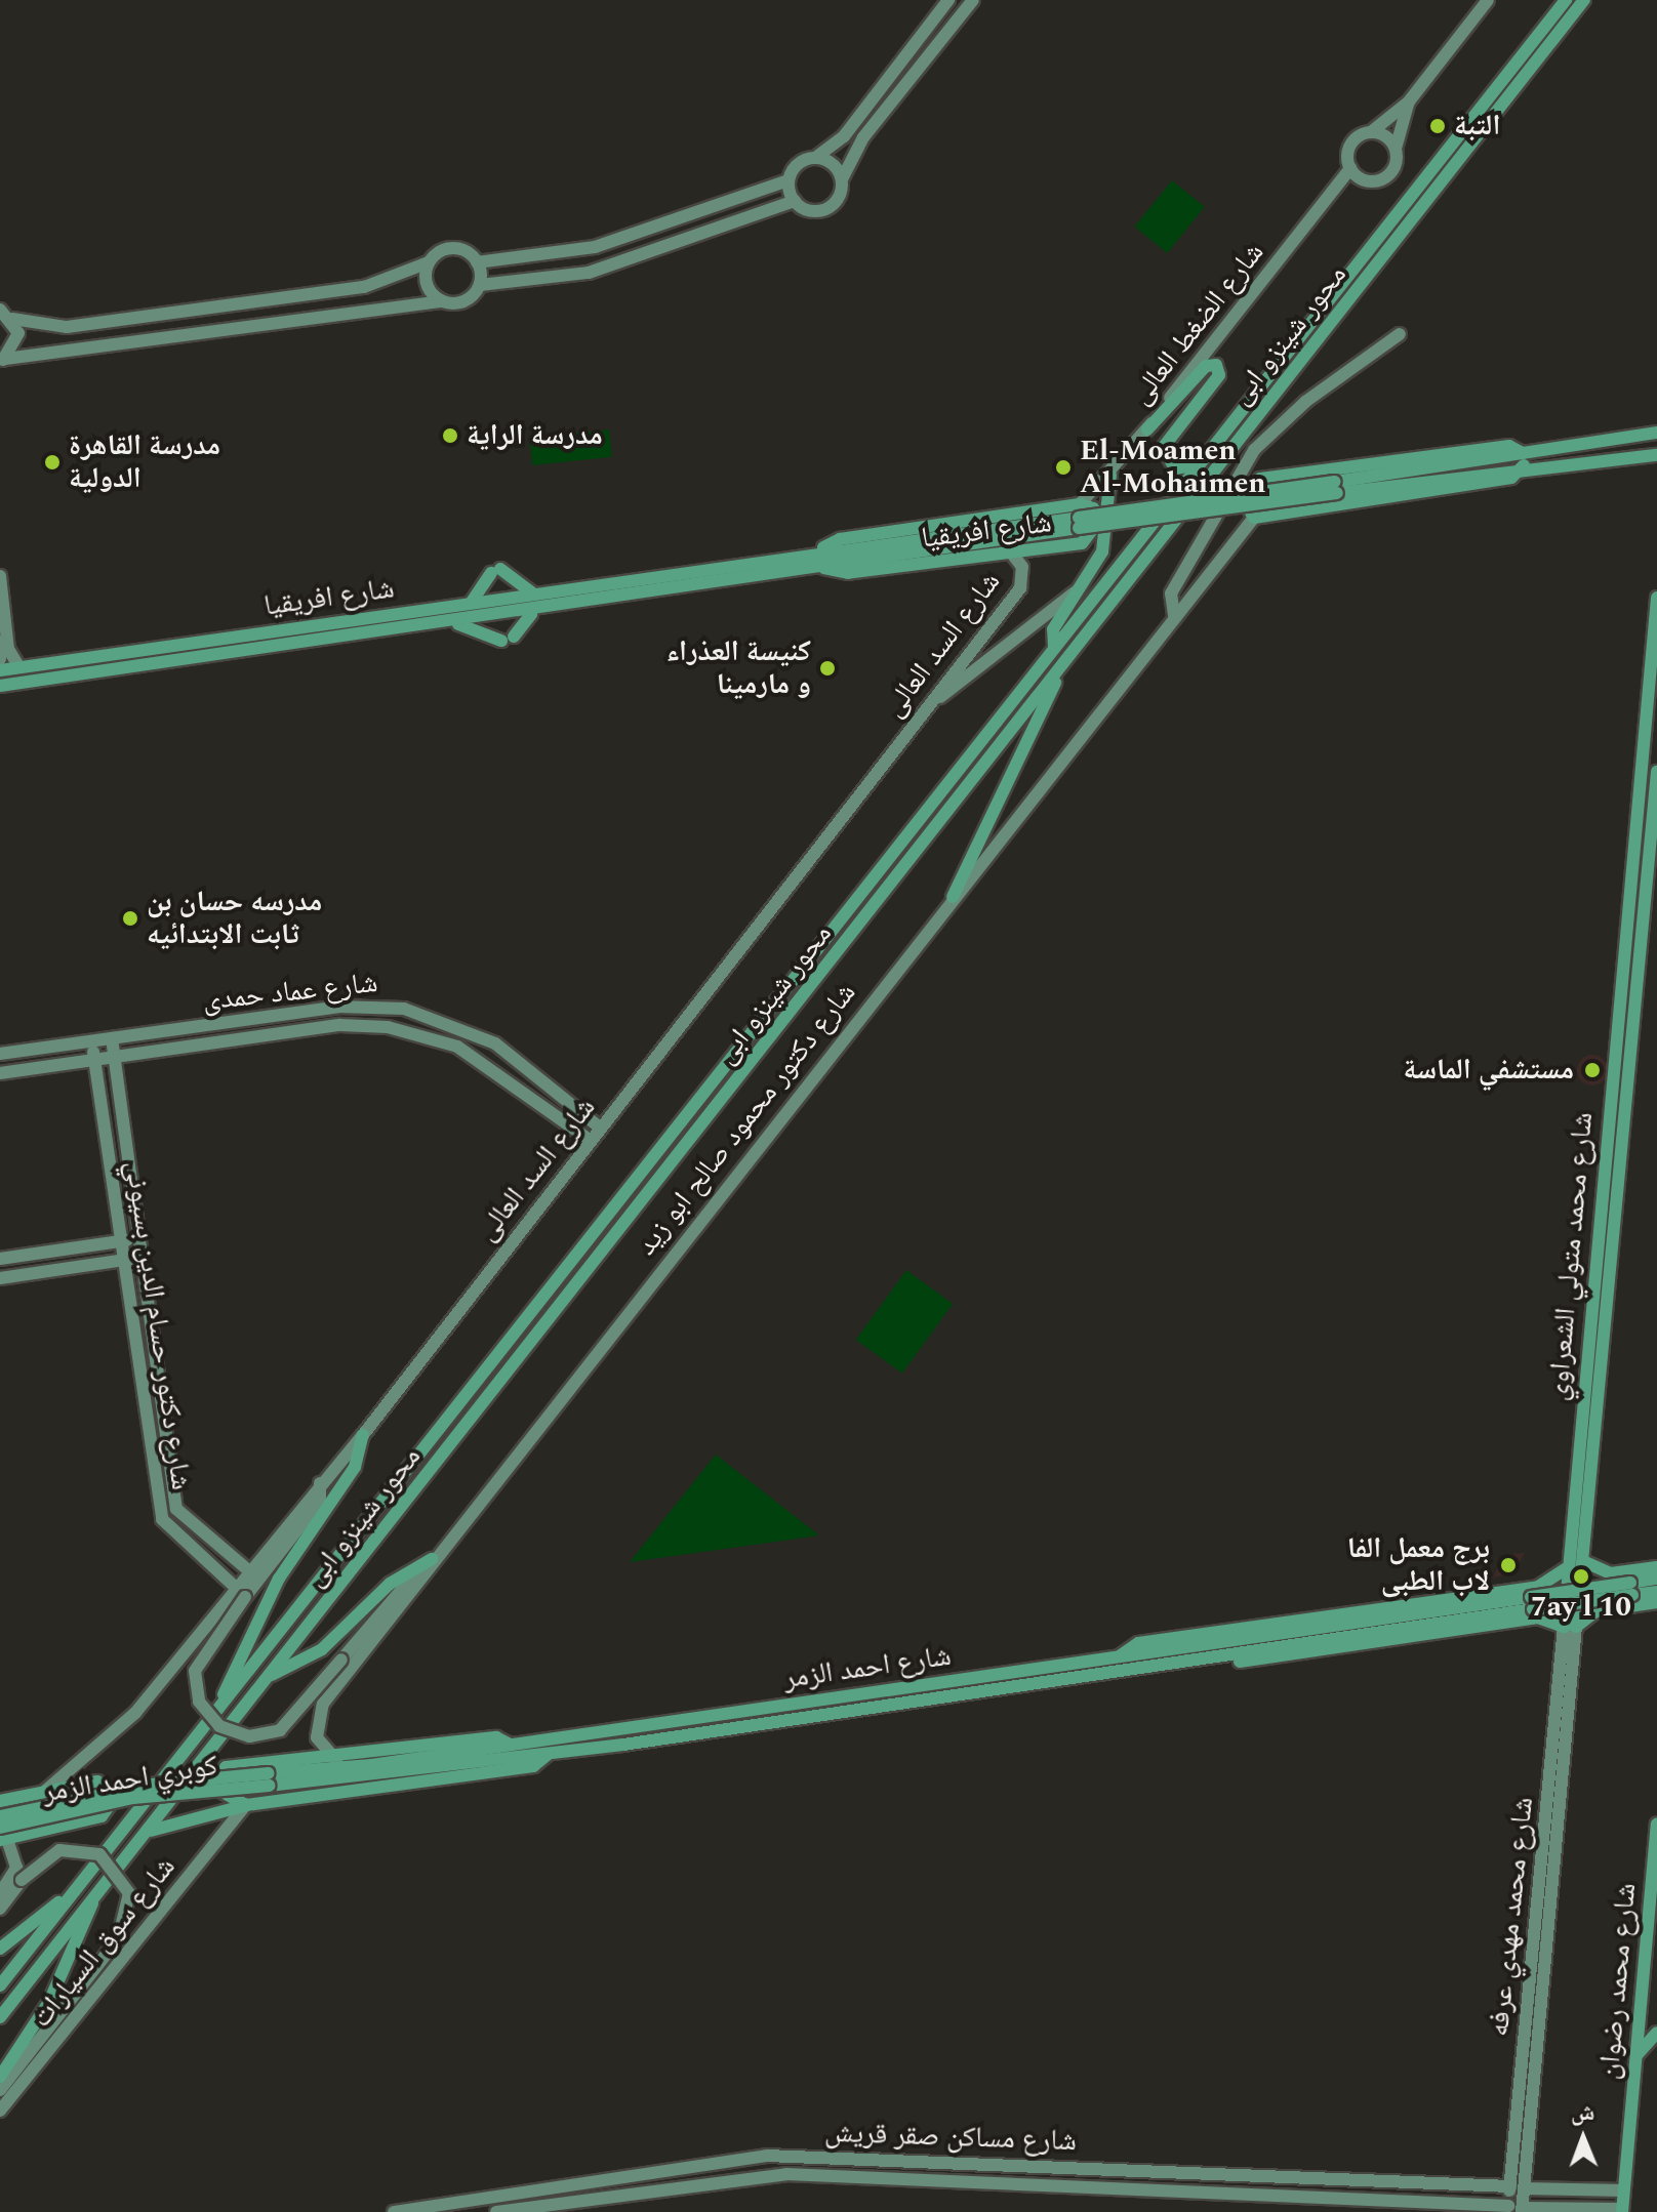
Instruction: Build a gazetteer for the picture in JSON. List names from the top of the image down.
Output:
{
  "streets": {
    "main road": [
      "محور شينزو ابى",
      "شارع افريقيا",
      "شارع محمد متولي الشعراوي",
      "شارع احمد الزمر",
      "كوبري احمد الزمر",
      "شارع محمد رضوان"
    ],
    "street": [
      "شارع الضغط العالى",
      "شارع السد العالى",
      "شارع عماد حمدى",
      "شارع دكتور محمود صالح ابو زيد",
      "شارع دكتور حسام الدين بسيوني",
      "شارع محمد مهدي عرفه",
      "شارع سوق السيارات",
      "شارع مساكن صقر قريش"
    ]
  },
  "crossings": [
    ["شارع الضغط العالى", "شارع افريقيا"],
    ["محور شينزو ابى", "شارع احمد الزمر"],
    ["شارع افريقيا", "شارع السد العالى"],
    ["شارع السد العالى", "شارع عماد حمدى"],
    ["شارع السد العالى", "شارع دكتور حسام الدين بسيوني"],
    ["شارع عماد حمدى", "شارع دكتور حسام الدين بسيوني"],
    ["شارع دكتور محمود صالح ابو زيد", "شارع احمد الزمر"],
    ["شارع محمد متولي الشعراوي", "شارع احمد الزمر"],
    ["شارع محمد متولي الشعراوي", "شارع محمد مهدي عرفه"],
    ["شارع احمد الزمر", "شارع محمد مهدي عرفه"],
    ["شارع احمد الزمر", "شارع سوق السيارات"],
    ["شارع محمد مهدي عرفه", "شارع مساكن صقر قريش"],
    ["شارع محمد رضوان", "شارع مساكن صقر قريش"]
  ],
  "places": [
    "التبة",
    "مدرسة الراية",
    "مدرسة القاهرة الدولية",
    "El-Moamen Al-Mohaimen",
    "كنيسة العذراء و مارمينا",
    "مدرسه حسان بن ثابت الابتدائيه",
    "مستشفي الماسة",
    "برج معمل الفا لاب الطبى",
    "7ay l 10"
  ],
  "north": "top"
}
